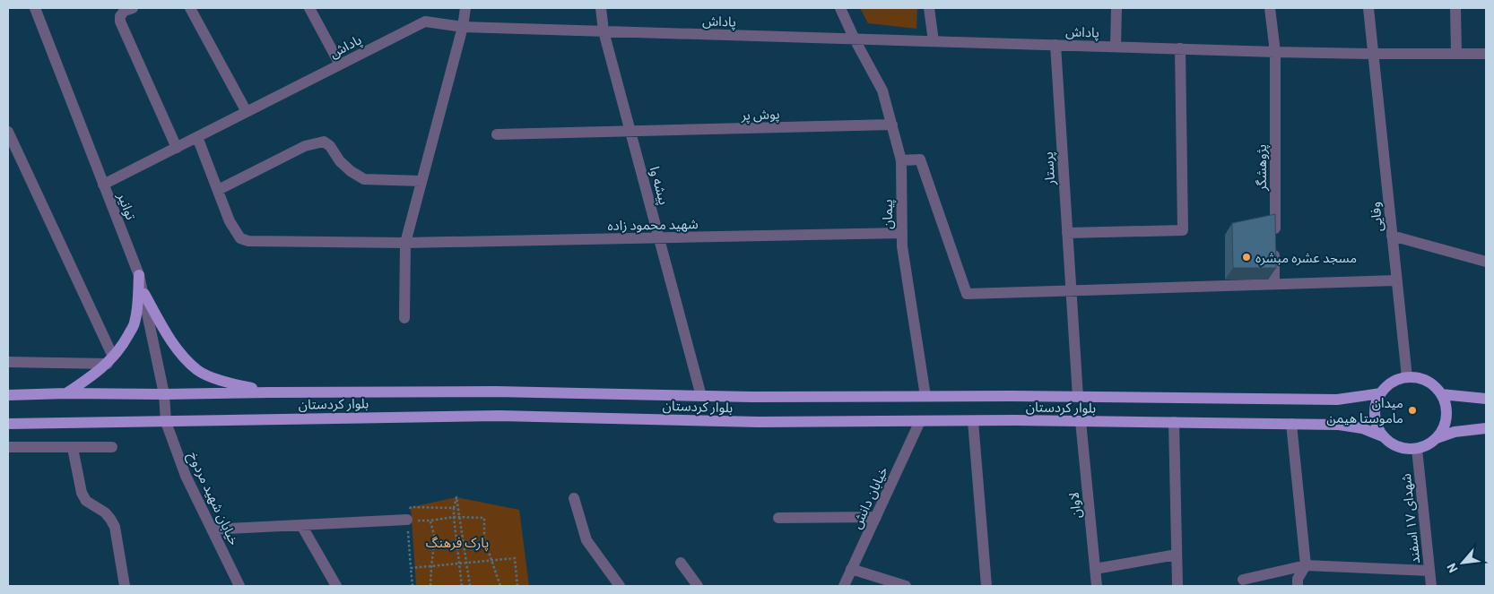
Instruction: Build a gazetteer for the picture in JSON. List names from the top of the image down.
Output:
{
  "streets": {
    "main road": ["بلوار کردستان"],
    "street": [
      "پاداش",
      "پوش پر",
      "پژوهشگر",
      "پرستار",
      "پیشه وا",
      "توانیر",
      "پیمان",
      "وفایی",
      "شهید محمود زاده",
      "خیابان دانش",
      "خیابان شهید مردوخ",
      "لاوان",
      "شهدای ۱۷ اسفند"
    ]
  },
  "crossings": [
    ["پاداش", "پژوهشگر"],
    ["پاداش", "پرستار"],
    ["پاداش", "پیشه وا"],
    ["پاداش", "توانیر"],
    ["پاداش", "پیمان"],
    ["پاداش", "وفایی"],
    ["پاداش", "شهید محمود زاده"],
    ["پوش پر", "پیشه وا"],
    ["پوش پر", "پیمان"],
    ["پرستار", "بلوار کردستان"],
    ["پیشه وا", "شهید محمود زاده"],
    ["پیشه وا", "بلوار کردستان"],
    ["توانیر", "بلوار کردستان"],
    ["توانیر", "خیابان شهید مردوخ"],
    ["پیمان", "شهید محمود زاده"],
    ["پیمان", "بلوار کردستان"],
    ["وفایی", "بلوار کردستان"],
    ["وفایی", "شهدای ۱۷ اسفند"],
    ["بلوار کردستان", "خیابان دانش"],
    ["بلوار کردستان", "خیابان شهید مردوخ"],
    ["بلوار کردستان", "لاوان"],
    ["بلوار کردستان", "شهدای ۱۷ اسفند"]
  ],
  "parks": ["پارک فرهنگ"],
  "places": ["مسجد عشره مبشره", "میدان ماموستا هیمن"],
  "north": "bottom left"
}
